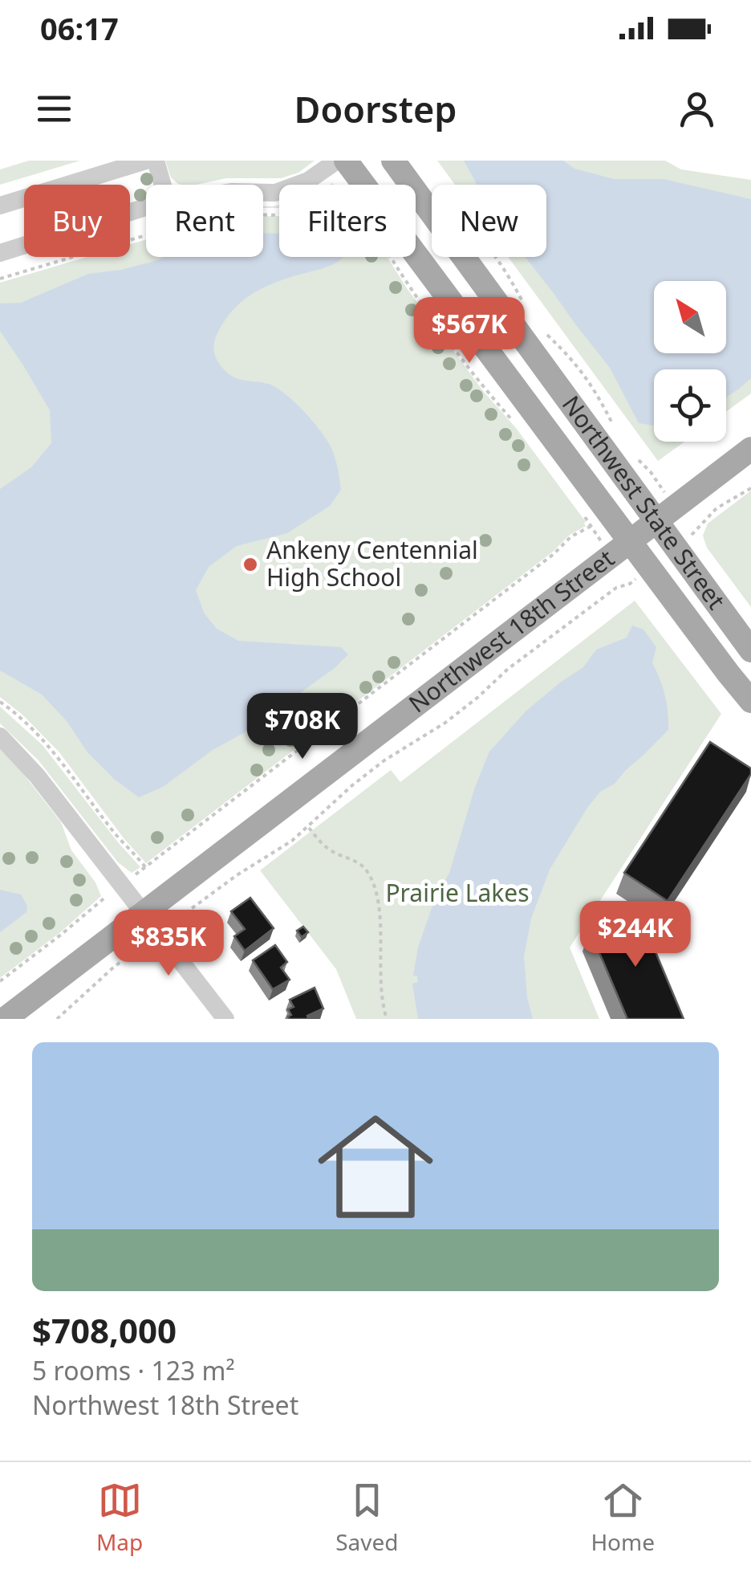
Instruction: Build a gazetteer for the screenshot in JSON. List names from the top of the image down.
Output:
{
  "streets": {
    "main road": ["Northwest State Street", "Northwest 18th Street"]
  },
  "crossings": [
    ["Northwest State Street", "Northwest 18th Street"]
  ],
  "parks": ["Prairie Lakes"],
  "places": ["Ankeny Centennial High School"],
  "north": "top left",
  "page": {
    "status": "06:17",
    "header": "Doorstep",
    "chip": [
      "Buy",
      "Rent",
      "Filters",
      "New"
    ],
    "price": [
      "$567K",
      "$708K",
      "$244K",
      "$835K"
    ],
    "list": [
      {
        "name": "$708,000",
        "note": "5 rooms · 123 m² · Northwest 18th Street"
      }
    ],
    "tabs": ["Map", "Saved", "Home"]
  }
}
